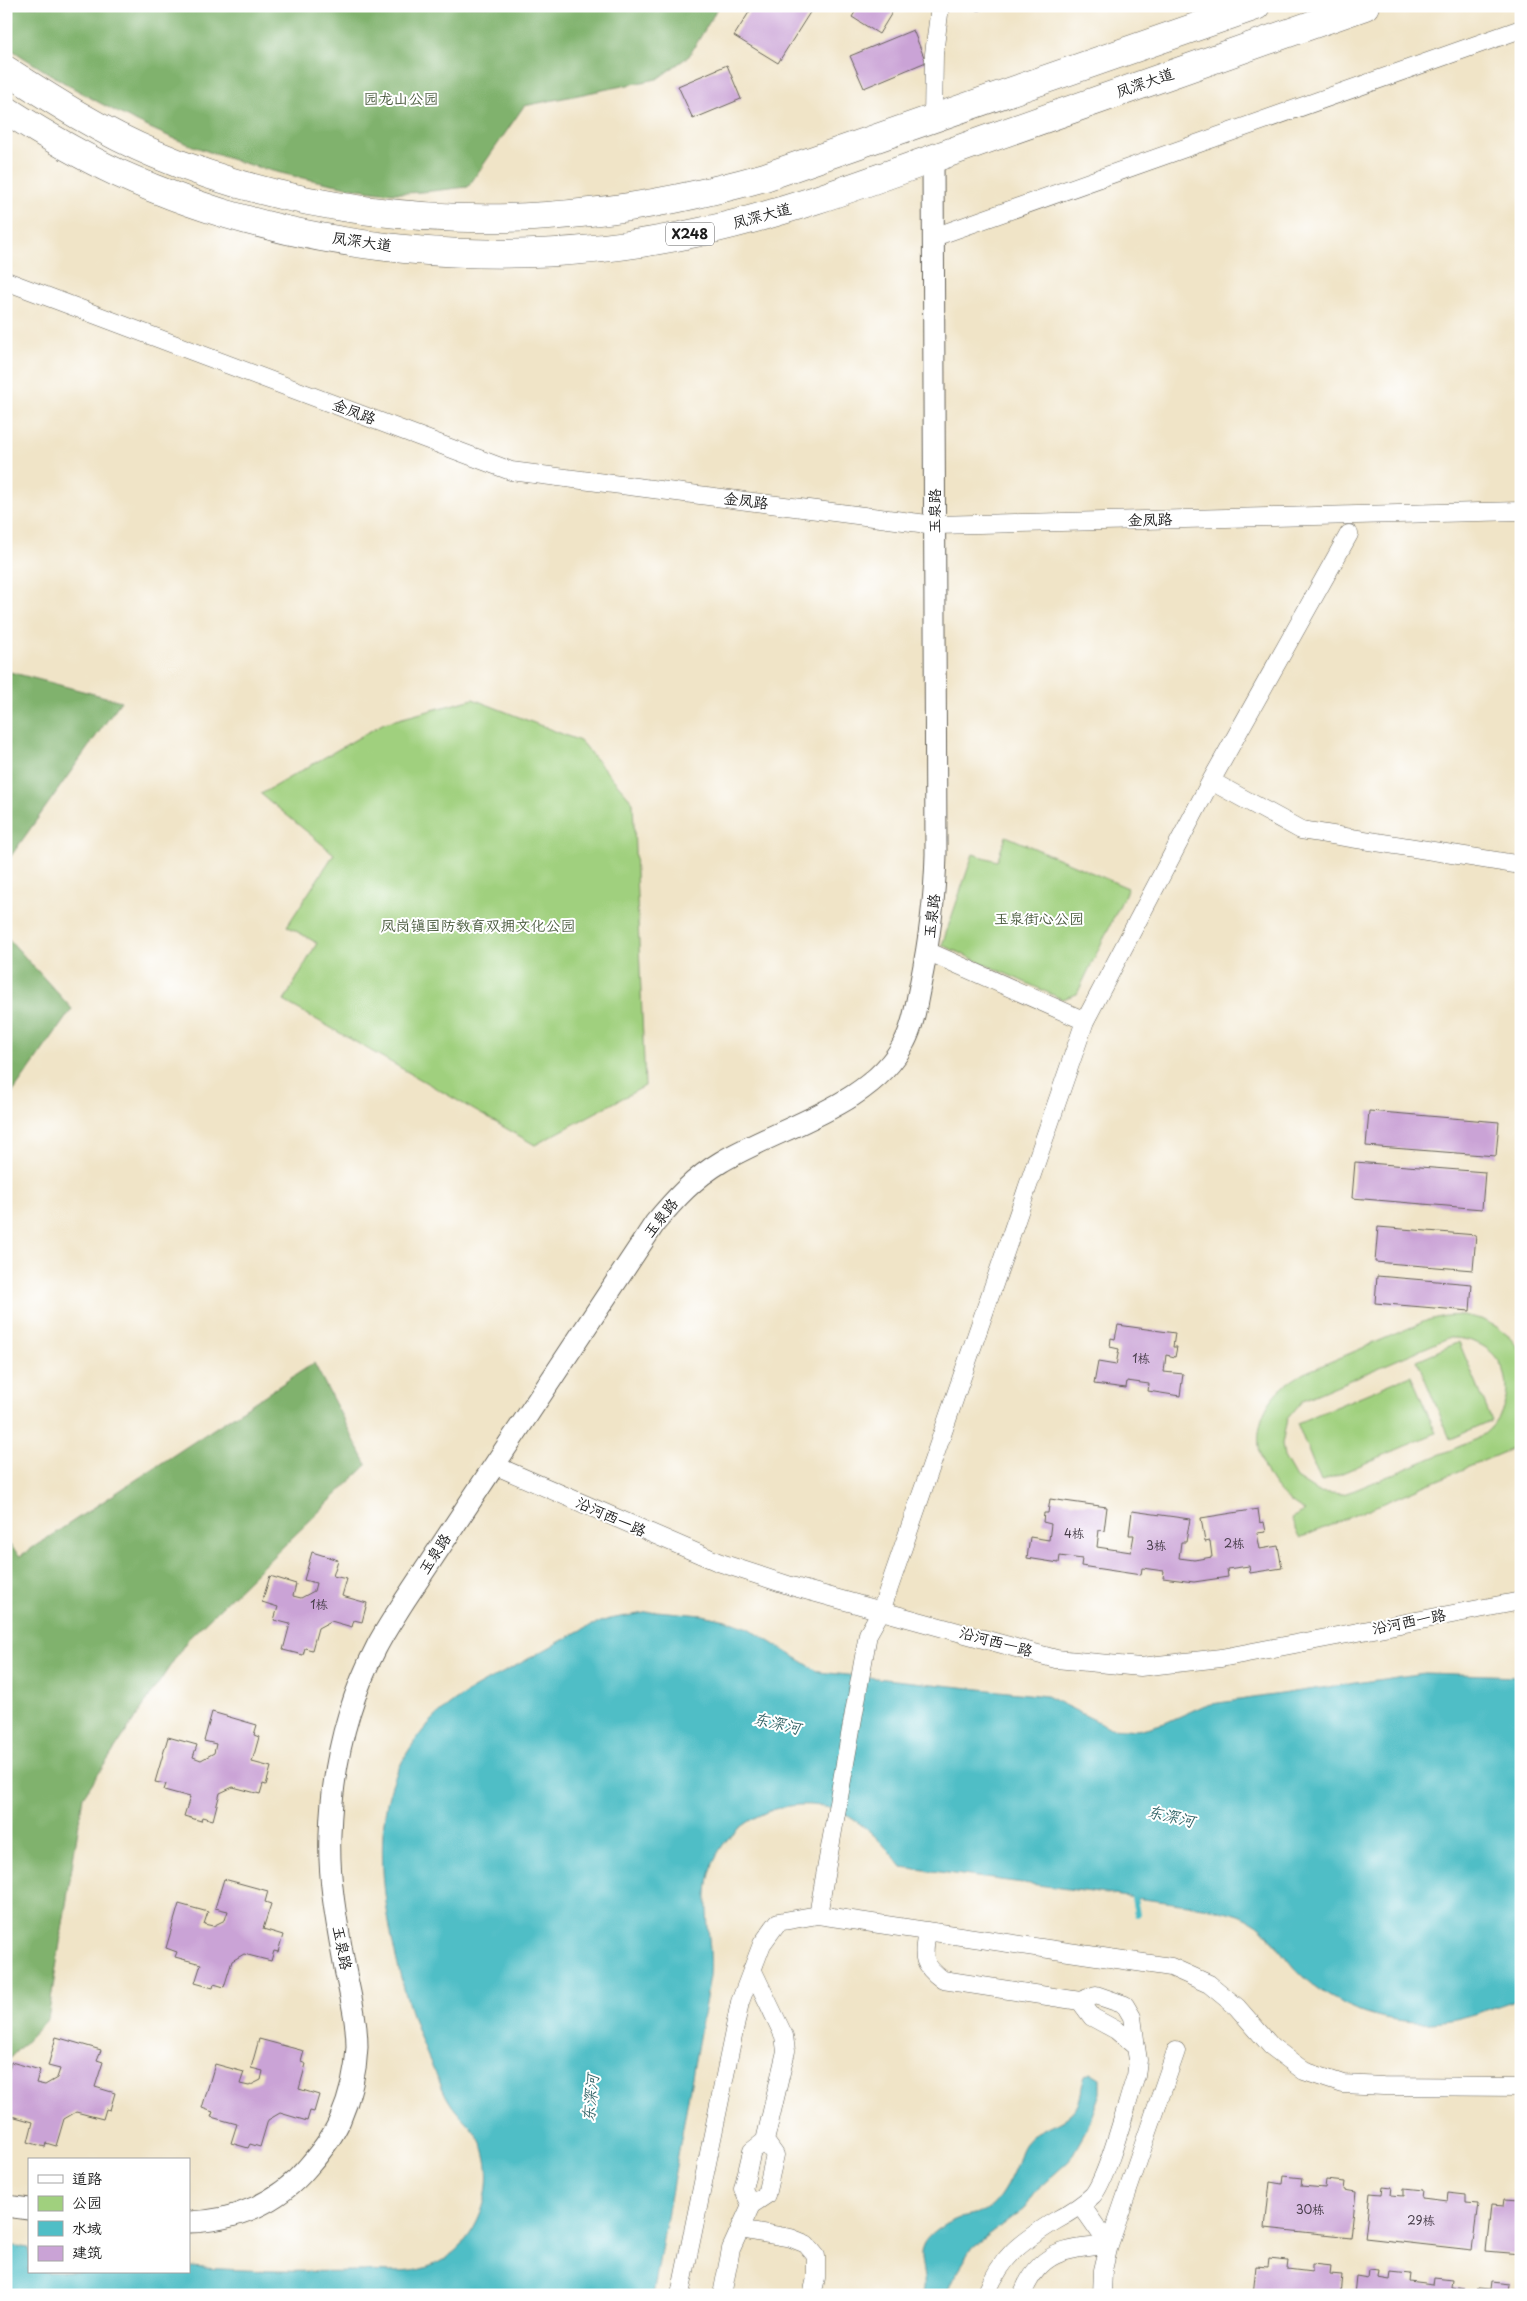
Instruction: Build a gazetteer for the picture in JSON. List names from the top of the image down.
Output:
{
  "streets": {
    "main road": ["凤深大道", "X248"],
    "street": ["金凤路", "玉泉路", "沿河西一路"]
  },
  "crossings": [
    ["凤深大道", "玉泉路"],
    ["金凤路", "玉泉路"],
    ["玉泉路", "沿河西一路"]
  ],
  "water": ["东深河"],
  "parks": ["园龙山公园", "玉泉街心公园", "凤岗镇国防教育双拥文化公园"],
  "house_numbers": [
    "1栋",
    "4栋",
    "2栋",
    "3栋",
    "1栋",
    "30栋",
    "29栋"
  ],
  "legend": [
    "道路",
    "公园",
    "水域",
    "建筑"
  ]
}
